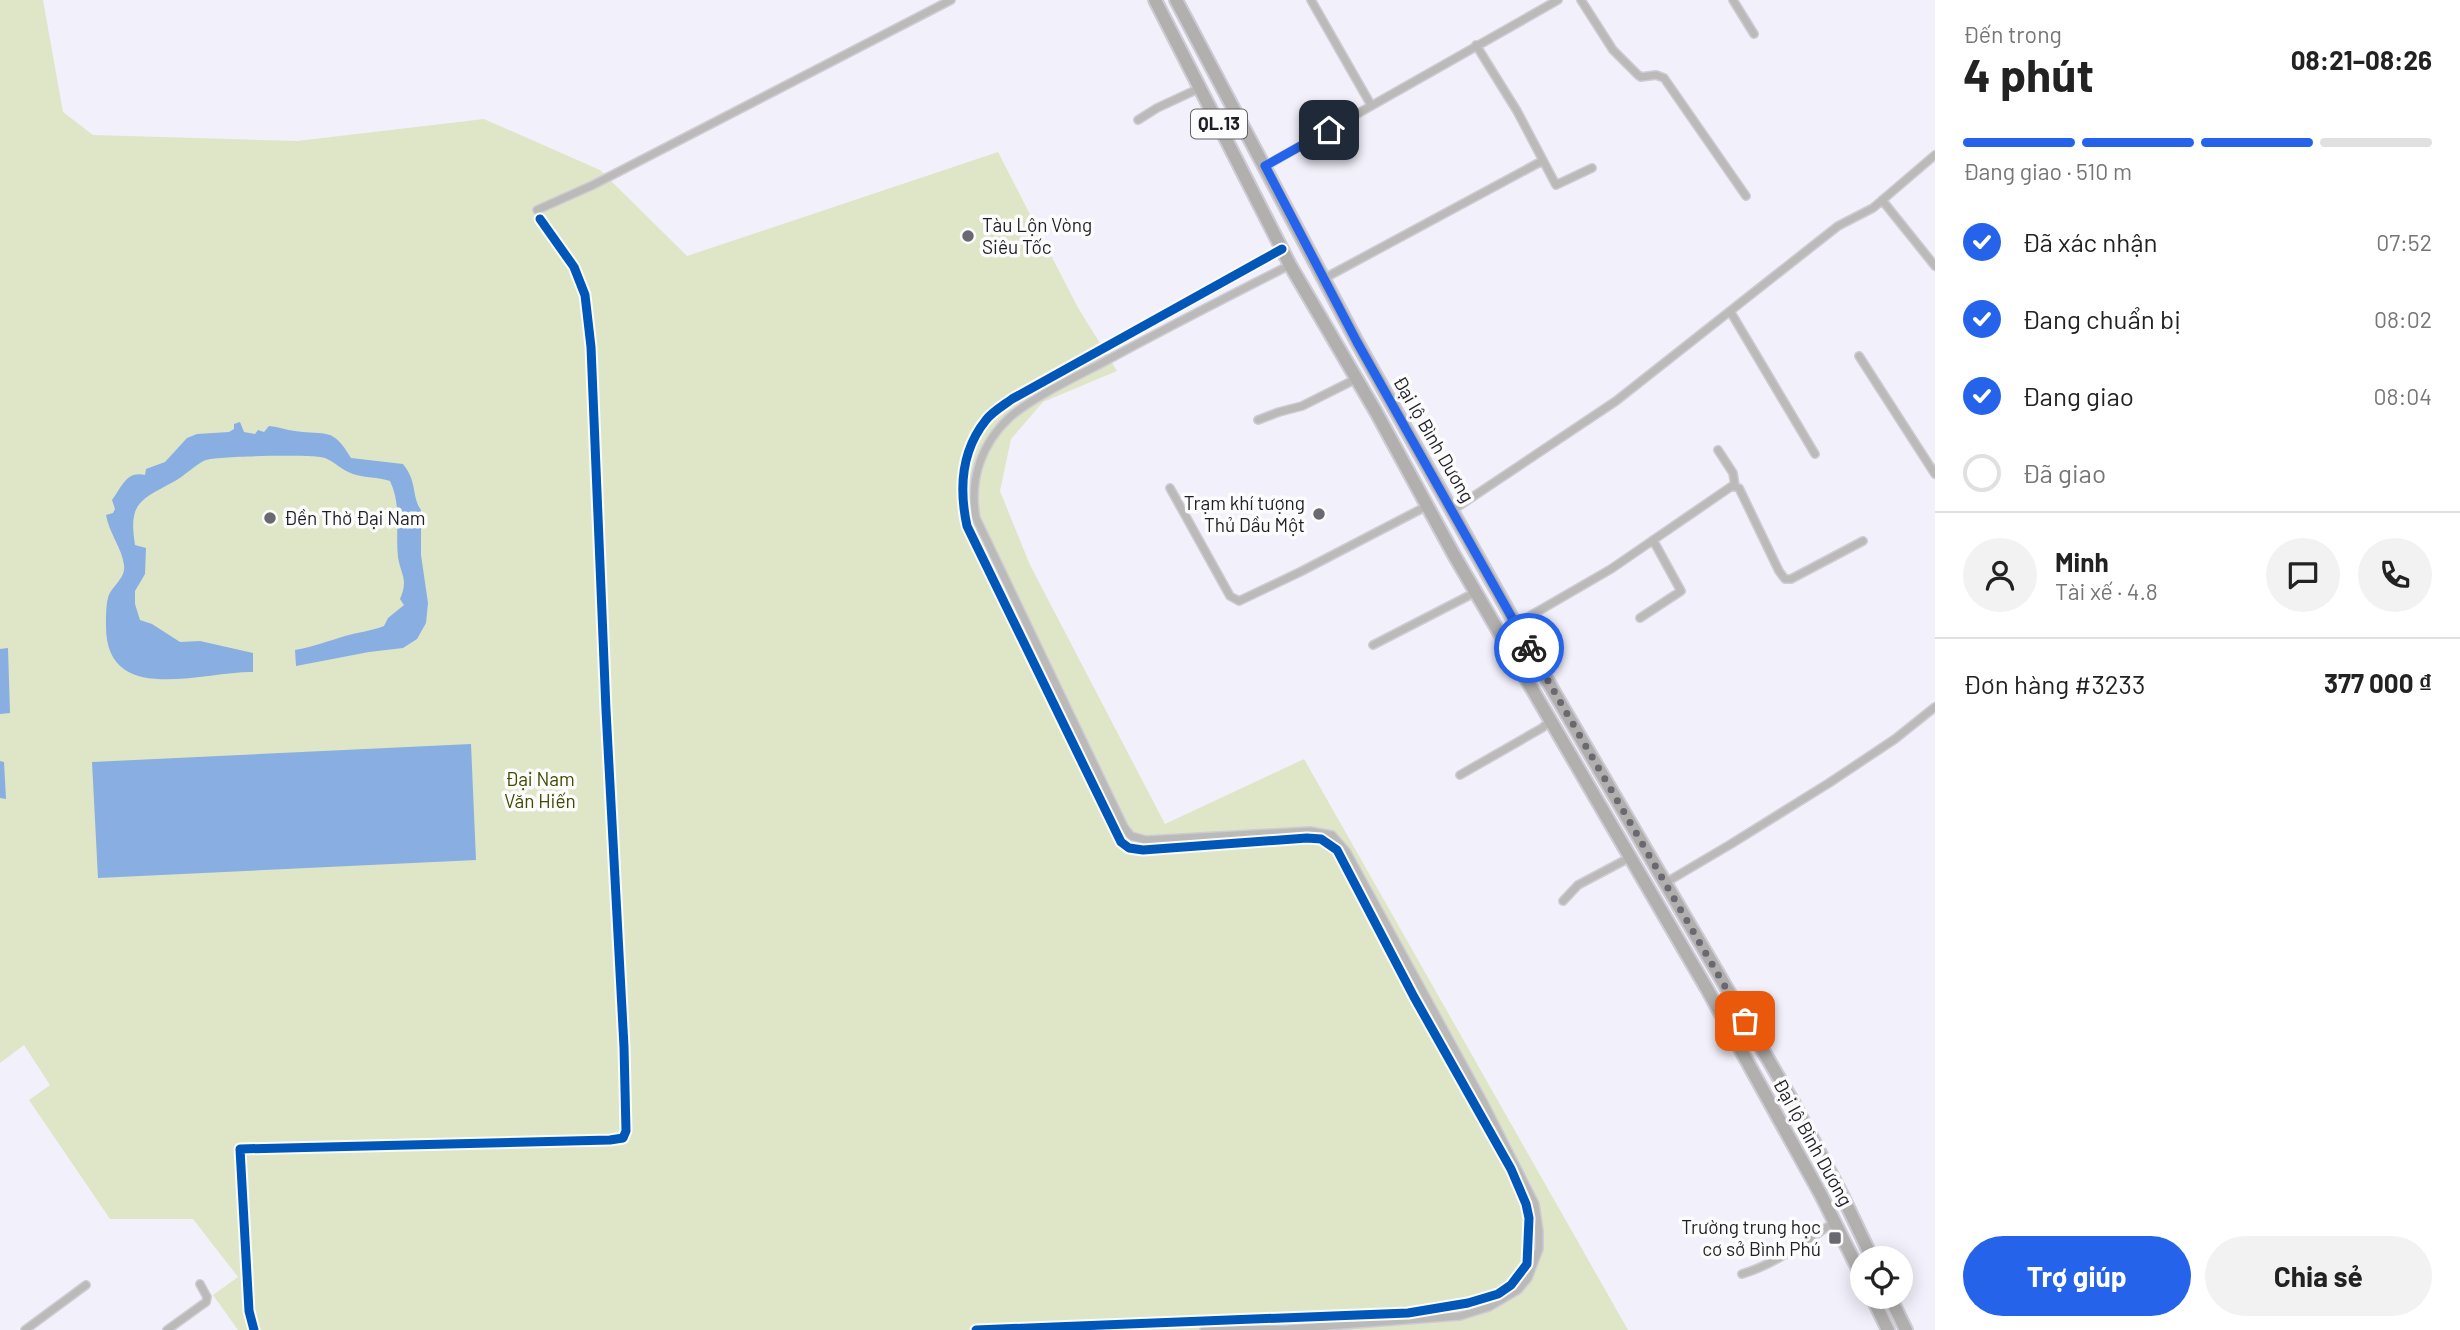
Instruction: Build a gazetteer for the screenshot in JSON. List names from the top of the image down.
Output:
{
  "streets": {
    "highway": ["QL.13", "Đại lộ Bình Dương"]
  },
  "parks": ["Đại Nam Văn Hiến"],
  "places": {
    "other": ["Tàu Lộn Vòng Siêu Tốc", "Trạm khí tượng Thủ Dầu Một", "Đền Thờ Đại Nam"],
    "transit": ["Trường trung học cơ sở Bình Phú"]
  },
  "page": {
    "heading": ["4 phút", "Đến trong", "08:21–08:26"],
    "panel": [
      "Minh",
      "Tài xế · 4.8",
      "Đơn hàng #3233",
      "377 000 ₫"
    ],
    "bar": "Đang giao · 510 m",
    "list": [
      ["Đã xác nhận", "07:52"],
      ["Đang chuẩn bị", "08:02"],
      ["Đang giao", "08:04"],
      "Đã giao"
    ],
    "buttons": ["Trợ giúp", "Chia sẻ"]
  }
}
